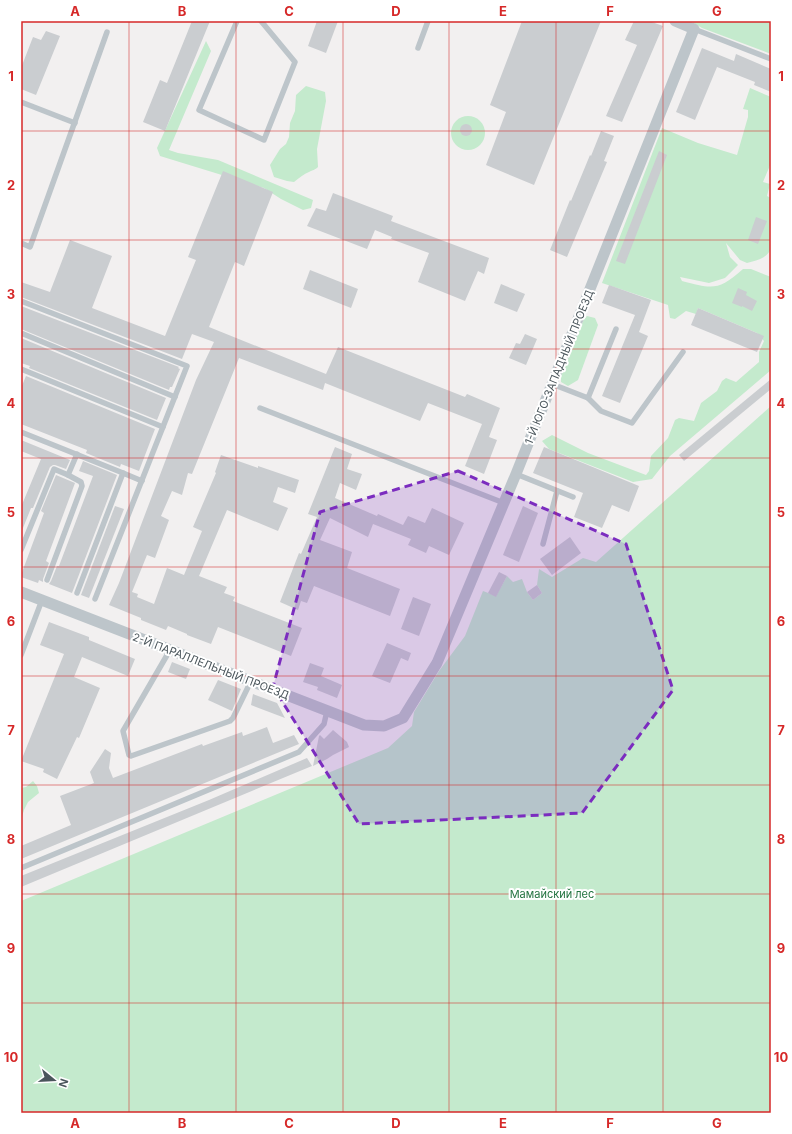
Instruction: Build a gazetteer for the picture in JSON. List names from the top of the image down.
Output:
{
  "streets": {
    "street": ["1-Й ЮГО-ЗАПАДНЫЙ ПРОЕЗД", "2-Й ПАРАЛЛЕЛЬНЫЙ ПРОЕЗД"]
  },
  "crossings": [
    ["1-Й ЮГО-ЗАПАДНЫЙ ПРОЕЗД", "2-Й ПАРАЛЛЕЛЬНЫЙ ПРОЕЗД"]
  ],
  "parks": ["Мамайский лес"],
  "north": "right",
  "grid": {
    "columns": [
      "A",
      "B",
      "C",
      "D",
      "E",
      "F",
      "G"
    ],
    "rows": [
      "1",
      "2",
      "3",
      "4",
      "5",
      "6",
      "7",
      "8",
      "9",
      "10"
    ]
  }
}
